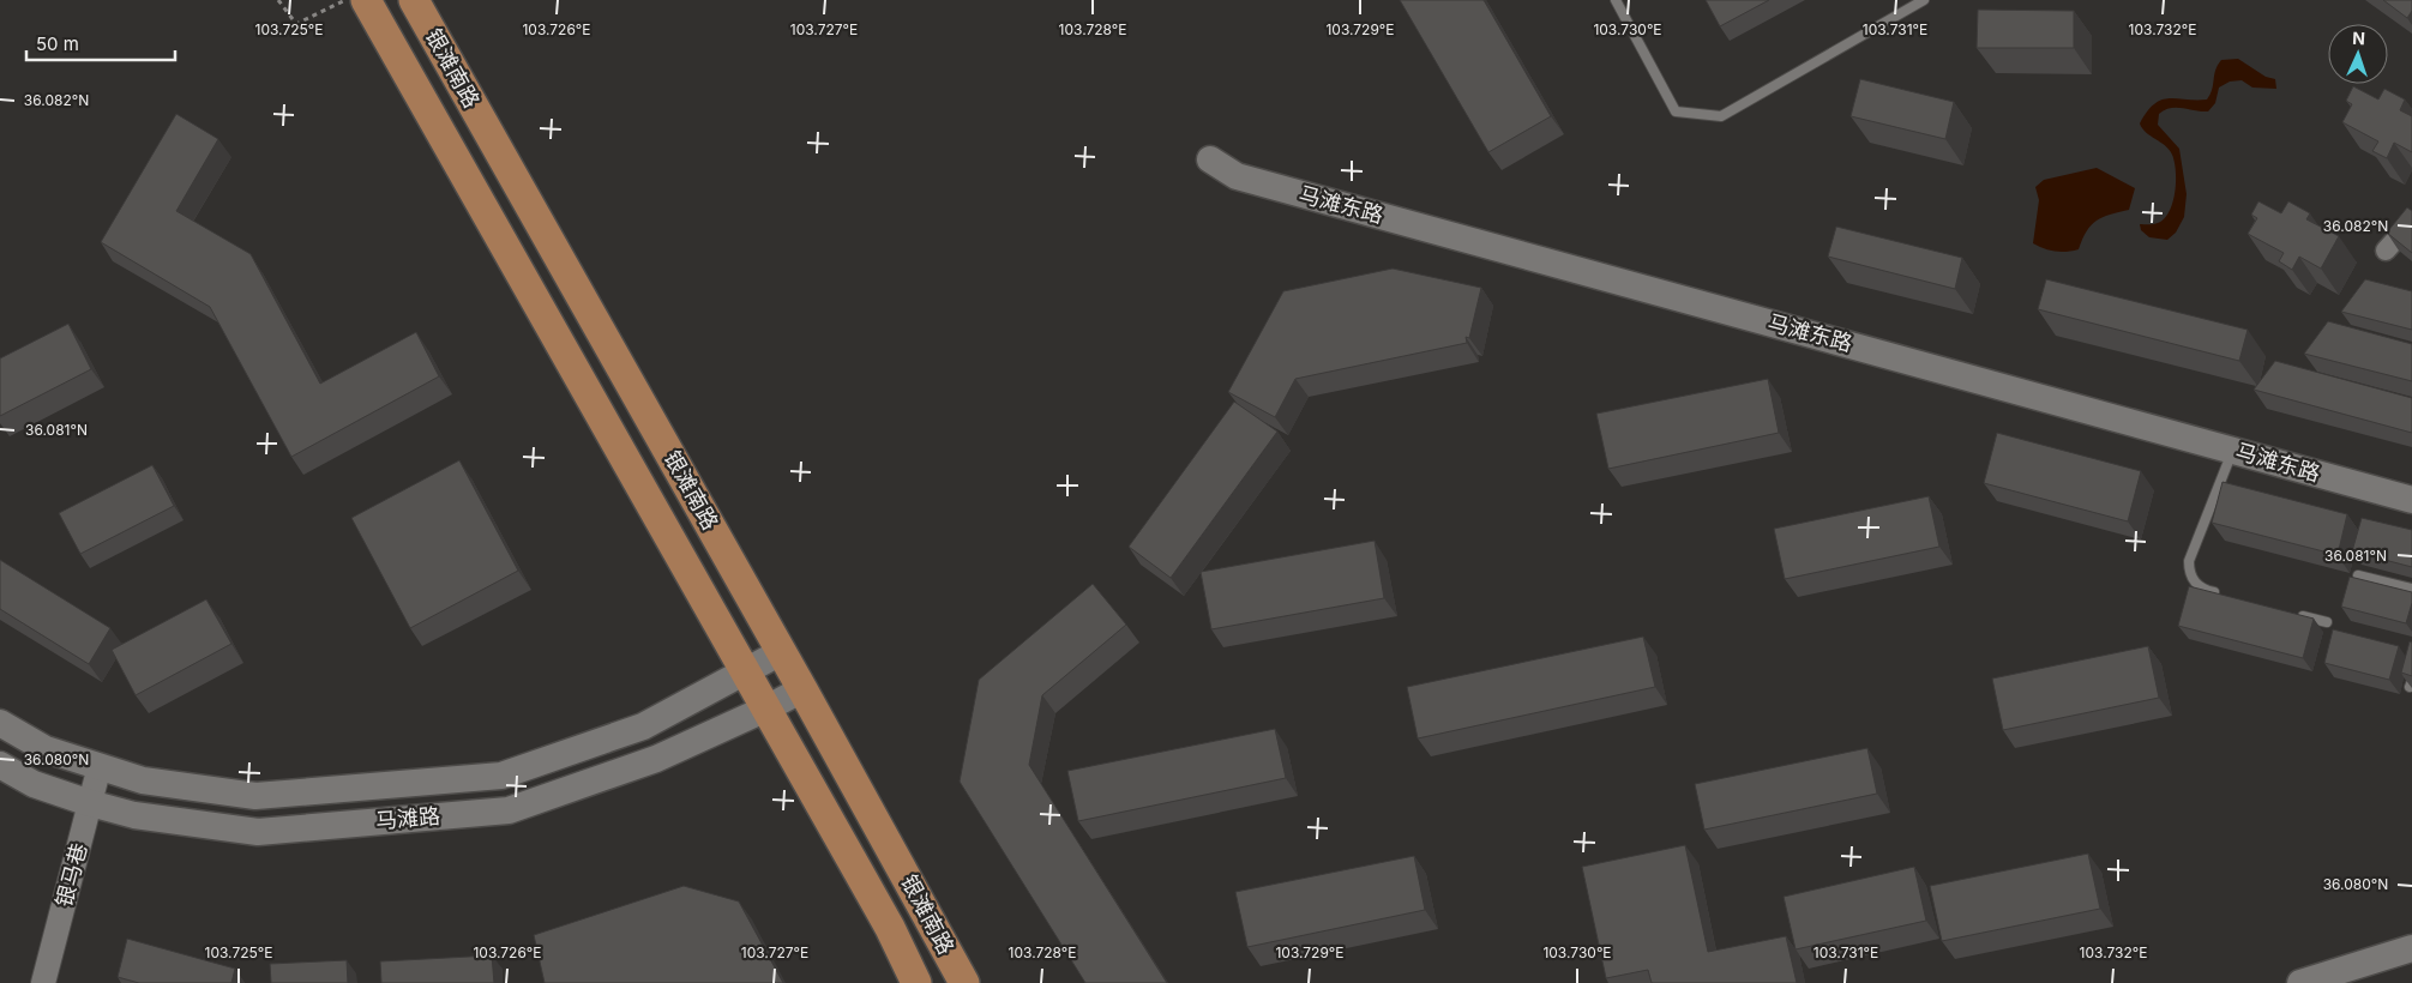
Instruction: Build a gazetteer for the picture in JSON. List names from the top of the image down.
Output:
{
  "streets": {
    "main road": ["银滩南路", "马滩东路", "马滩路"],
    "street": ["银马巷"]
  },
  "crossings": [
    ["银滩南路", "马滩路"],
    ["马滩路", "银马巷"]
  ],
  "scale_bar": "50 m",
  "north": "top",
  "coordinates": [
    "103.725°E",
    "103.726°E",
    "103.727°E",
    "103.728°E",
    "103.729°E",
    "103.730°E",
    "103.731°E",
    "103.732°E",
    "36.082°N",
    "36.081°N",
    "36.080°N"
  ]
}
